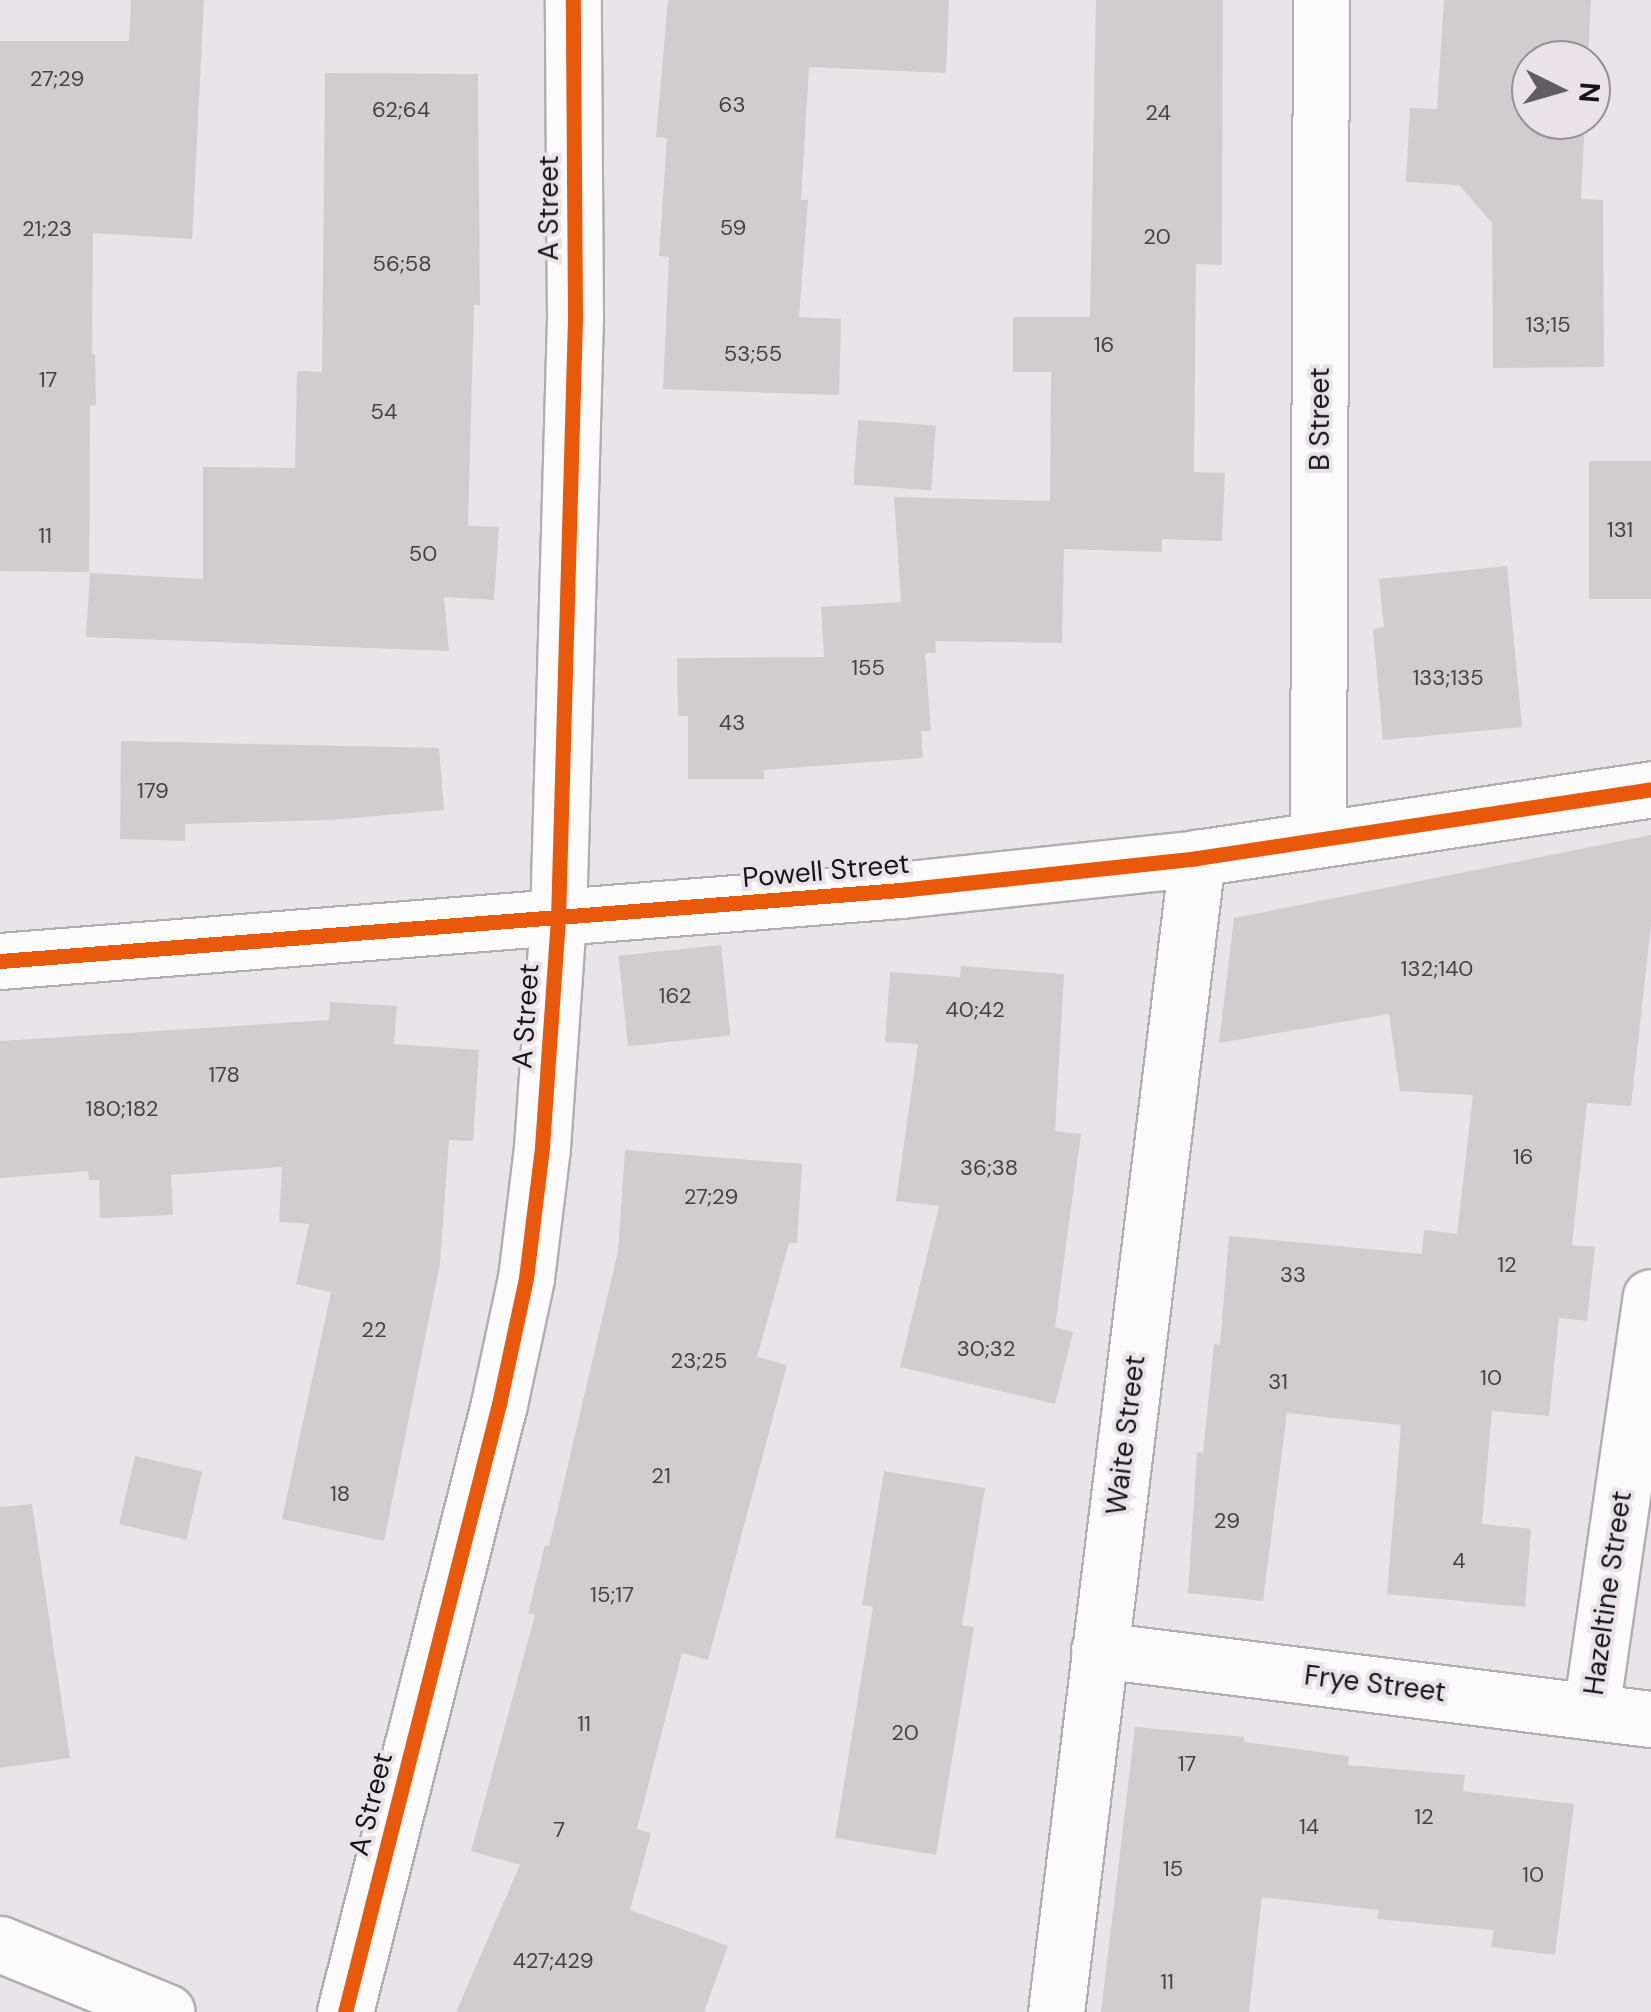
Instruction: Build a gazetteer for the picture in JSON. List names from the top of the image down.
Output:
{
  "streets": {
    "street": [
      "A Street",
      "B Street",
      "Powell Street",
      "Waite Street",
      "Hazeltine Street",
      "Frye Street"
    ]
  },
  "crossings": [
    ["A Street", "Powell Street"],
    ["B Street", "Powell Street"],
    ["Powell Street", "Waite Street"],
    ["Waite Street", "Frye Street"],
    ["Hazeltine Street", "Frye Street"]
  ],
  "house_numbers": [
    "27;29",
    "63",
    "62;64",
    "24",
    "59",
    "21;23",
    "20",
    "56;58",
    "13;15",
    "16",
    "53;55",
    "17",
    "54",
    "131",
    "11",
    "50",
    "155",
    "133;135",
    "43",
    "179",
    "132;140",
    "162",
    "40;42",
    "178",
    "180;182",
    "16",
    "36;38",
    "27;29",
    "12",
    "33",
    "22",
    "30;32",
    "23;25",
    "10",
    "31",
    "21",
    "18",
    "29",
    "4",
    "15;17",
    "11",
    "20",
    "17",
    "12",
    "14",
    "7",
    "15",
    "10",
    "427;429",
    "11"
  ],
  "north": "right"
}
